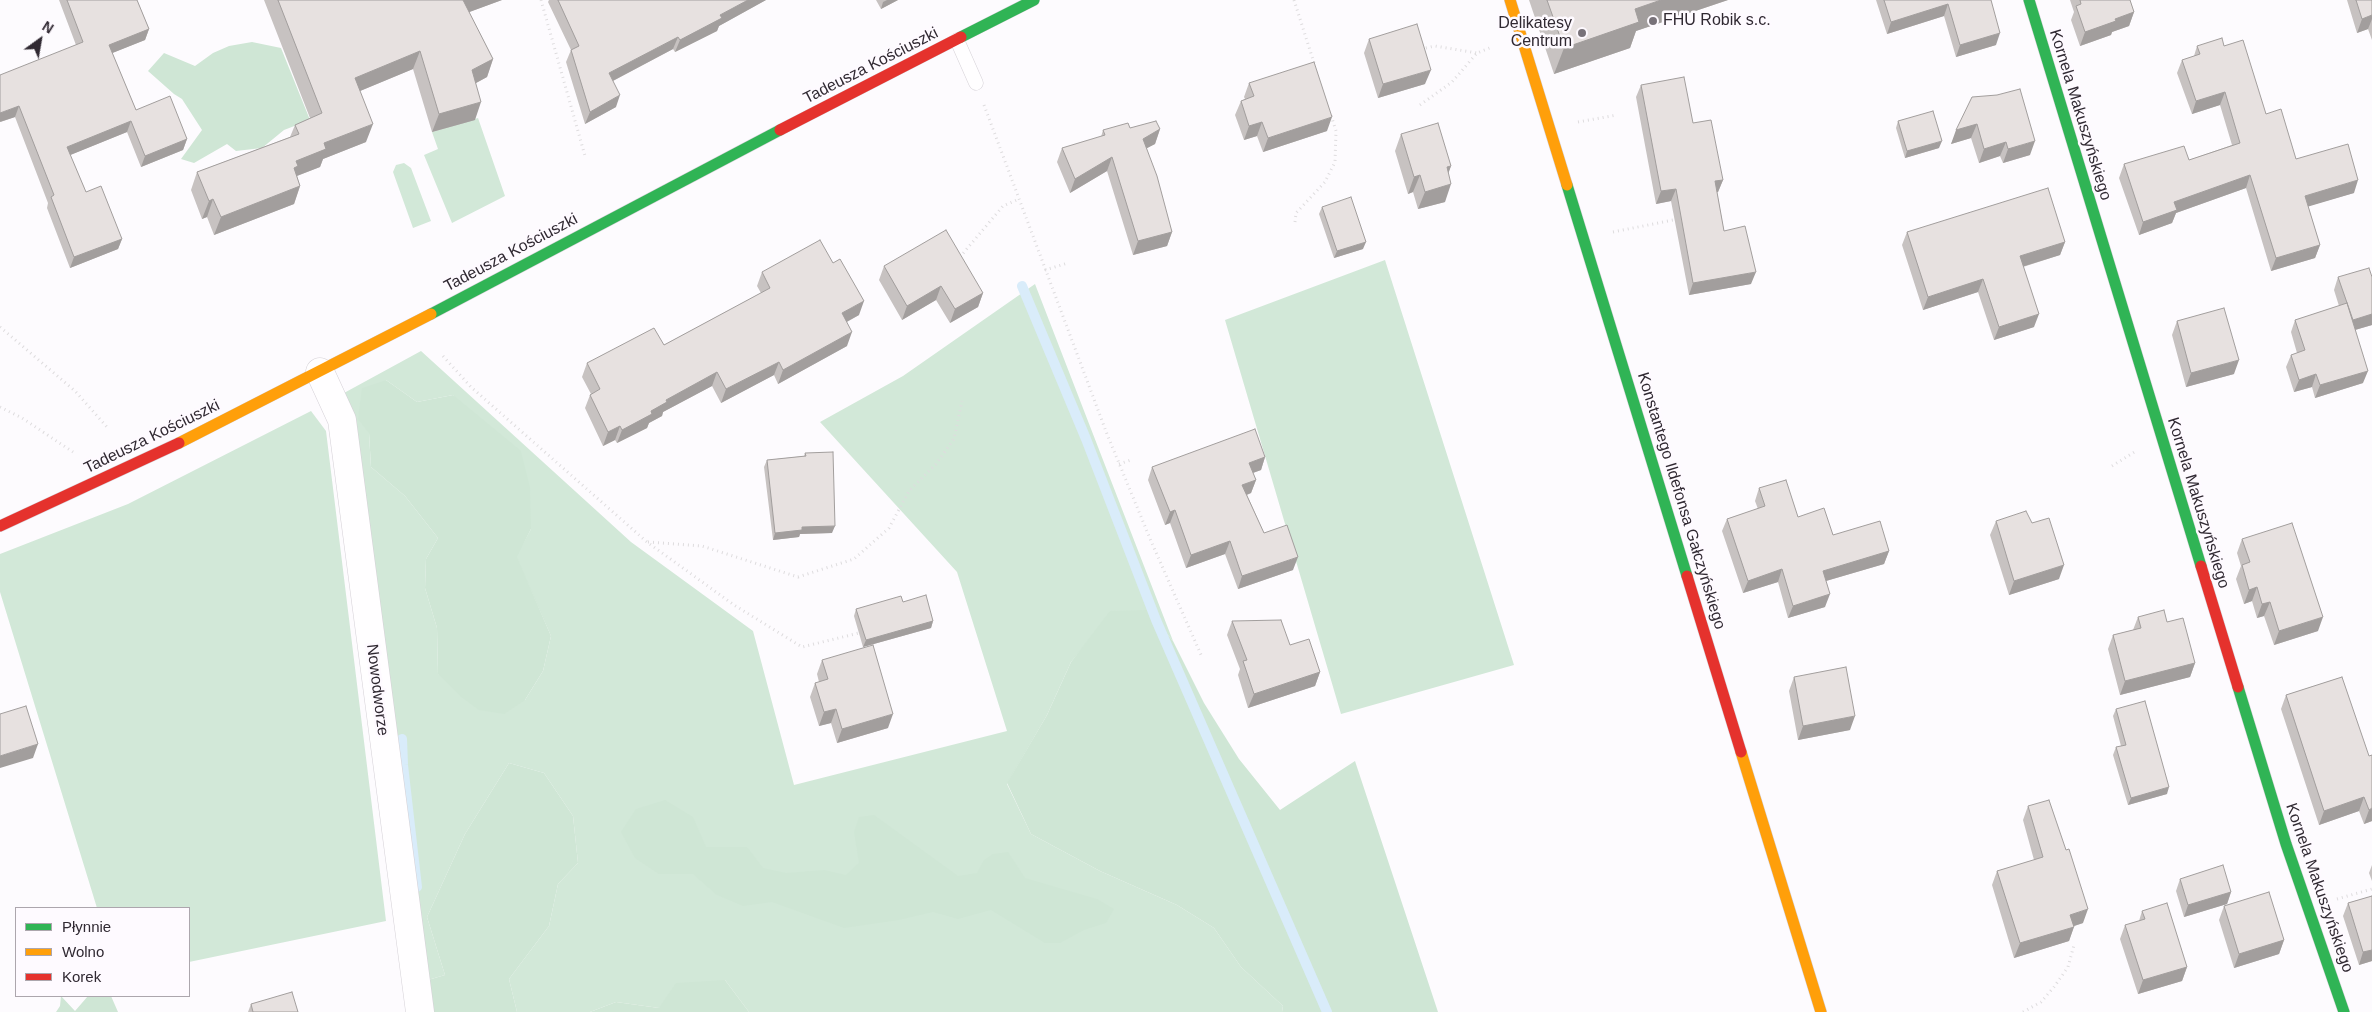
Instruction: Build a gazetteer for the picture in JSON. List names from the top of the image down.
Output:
{
  "streets": {
    "street": [
      "Tadeusza Kościuszki",
      "Kornela Makuszyńskiego",
      "Konstantego Ildefonsa Gałczyńskiego",
      "Nowodworze"
    ]
  },
  "crossings": [
    ["Tadeusza Kościuszki", "Nowodworze"]
  ],
  "places": ["FHU Robik s.c.", "Delikatesy Centrum"],
  "legend": ["Płynnie", "Wolno", "Korek"],
  "north": "top right"
}
